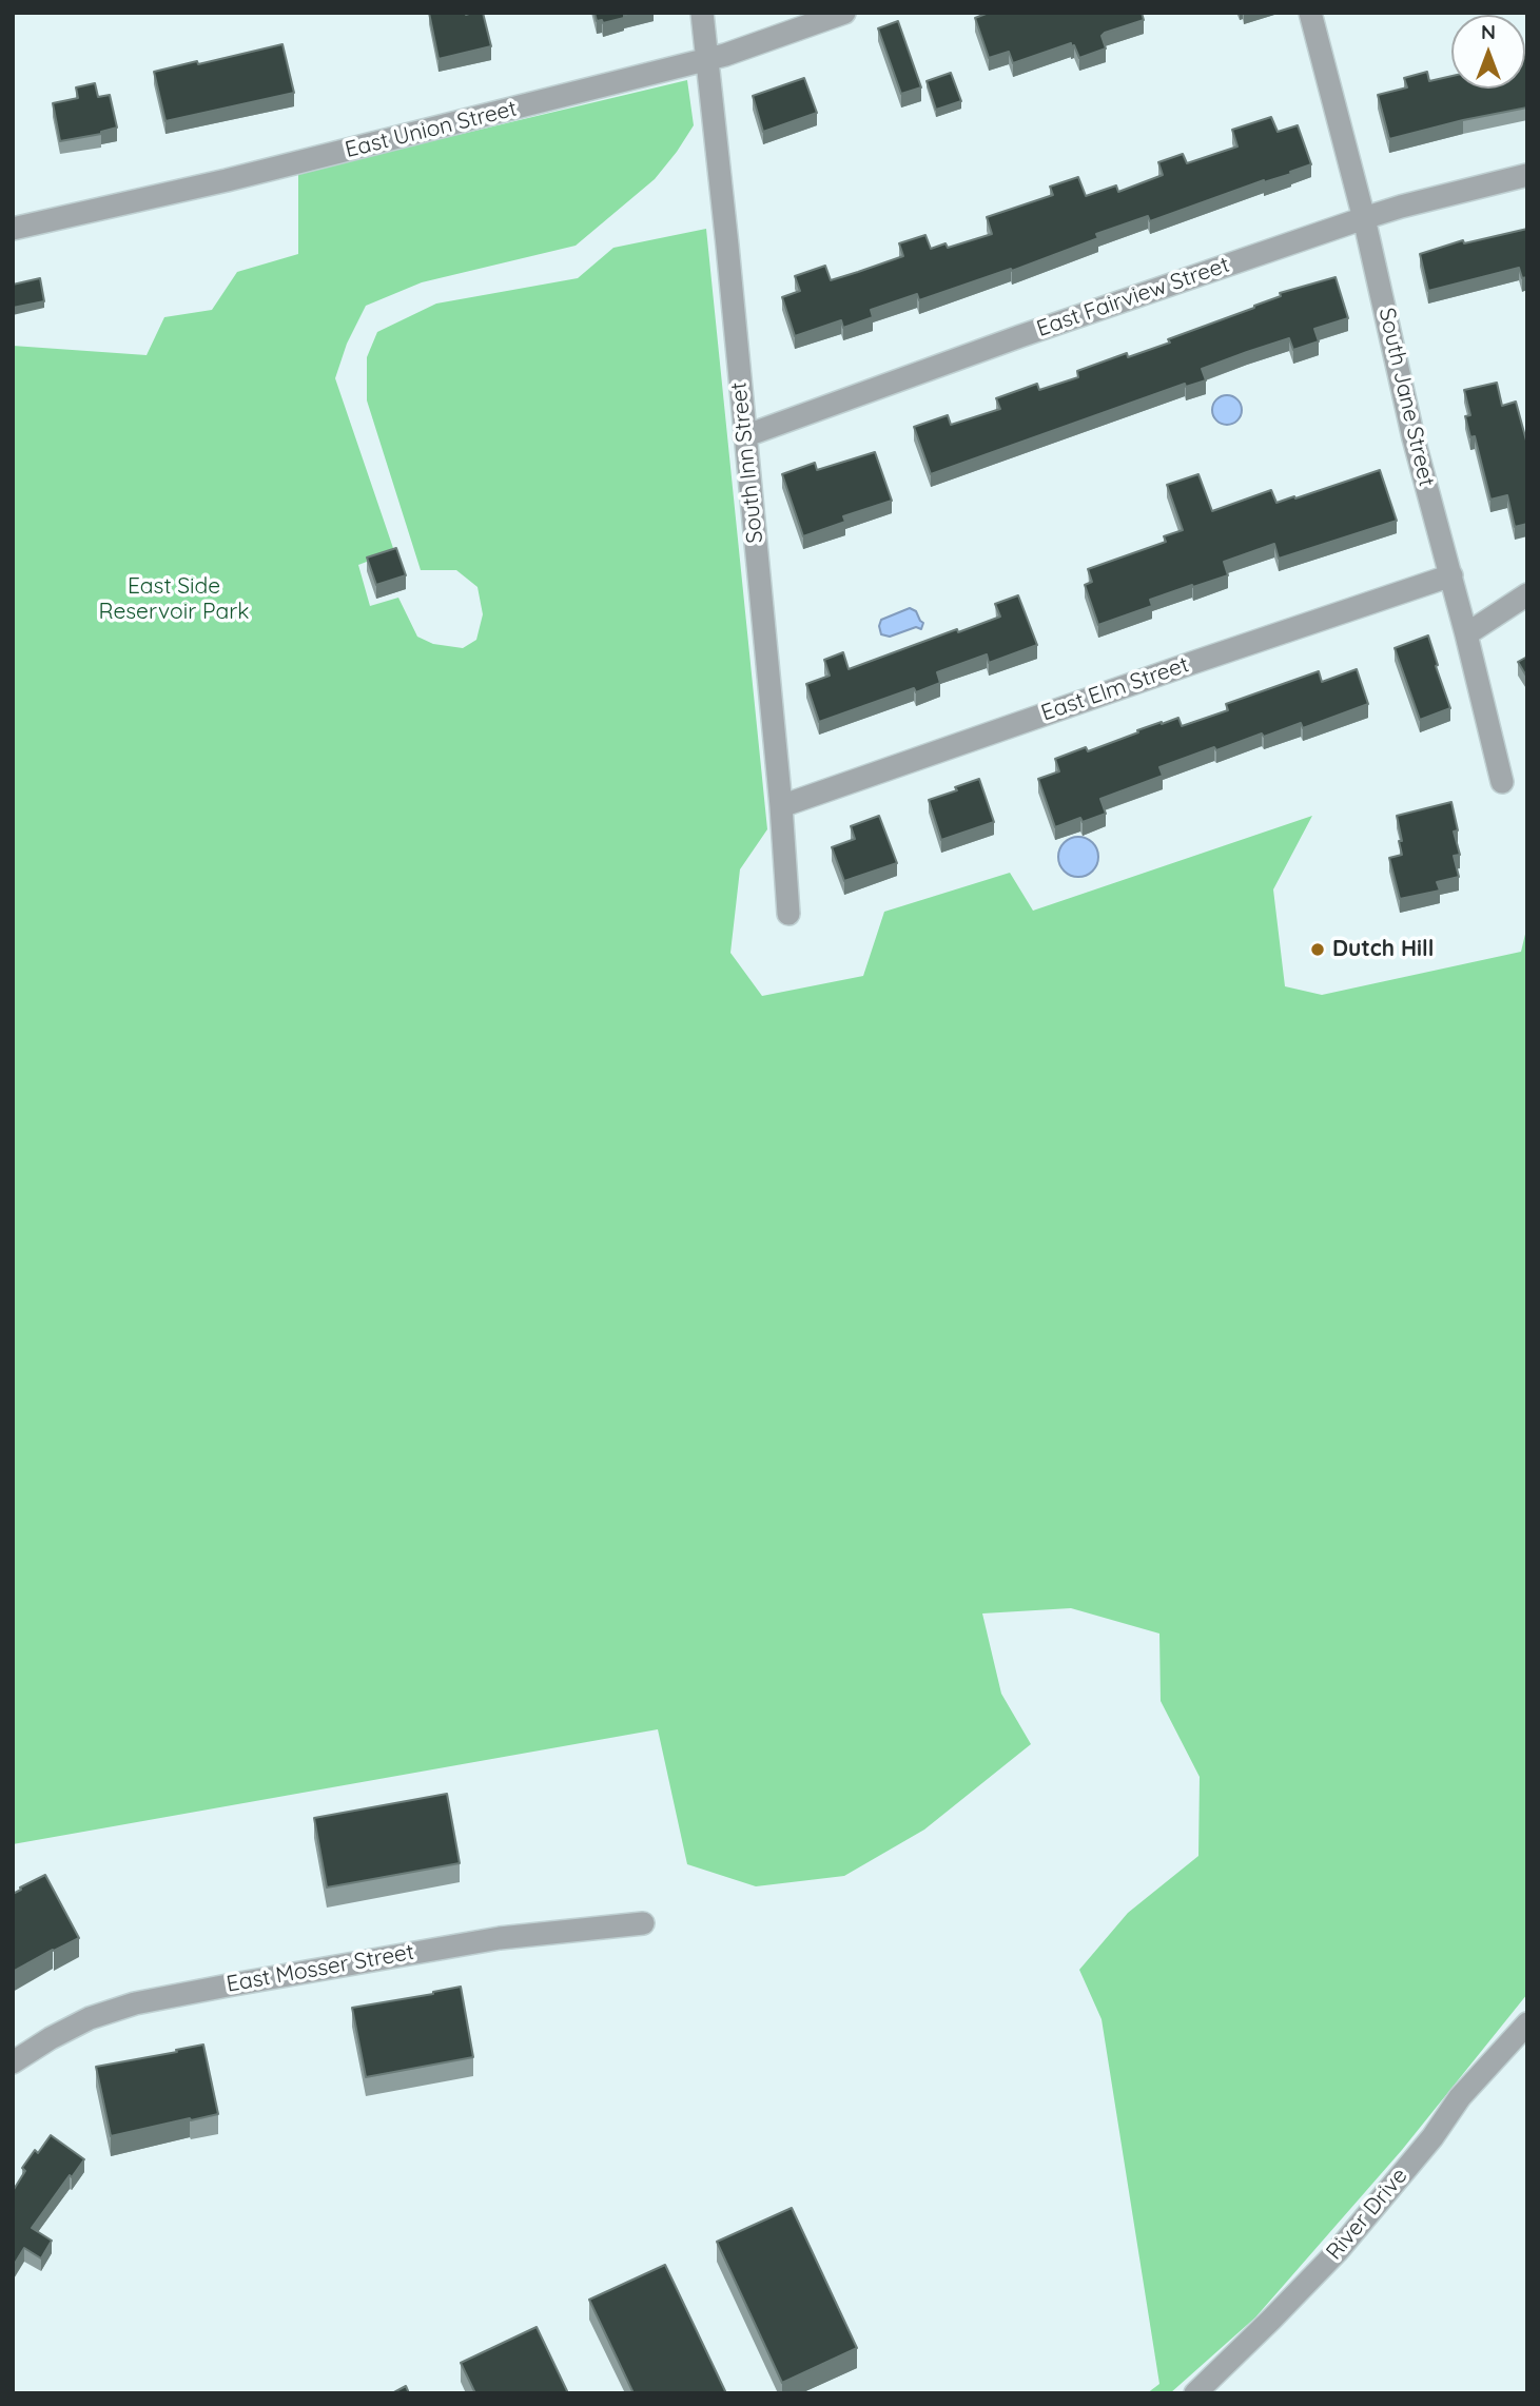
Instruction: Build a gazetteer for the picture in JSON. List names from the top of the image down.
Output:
{
  "streets": {
    "street": [
      "East Union Street",
      "East Fairview Street",
      "South Jane Street",
      "South Inn Street",
      "East Elm Street",
      "East Mosser Street",
      "River Drive"
    ]
  },
  "crossings": [
    ["East Union Street", "South Inn Street"],
    ["East Fairview Street", "South Jane Street"],
    ["East Fairview Street", "South Inn Street"],
    ["South Jane Street", "East Elm Street"],
    ["South Inn Street", "East Elm Street"]
  ],
  "parks": ["East Side Reservoir Park"],
  "places": ["Dutch Hill"],
  "north": "top"
}
